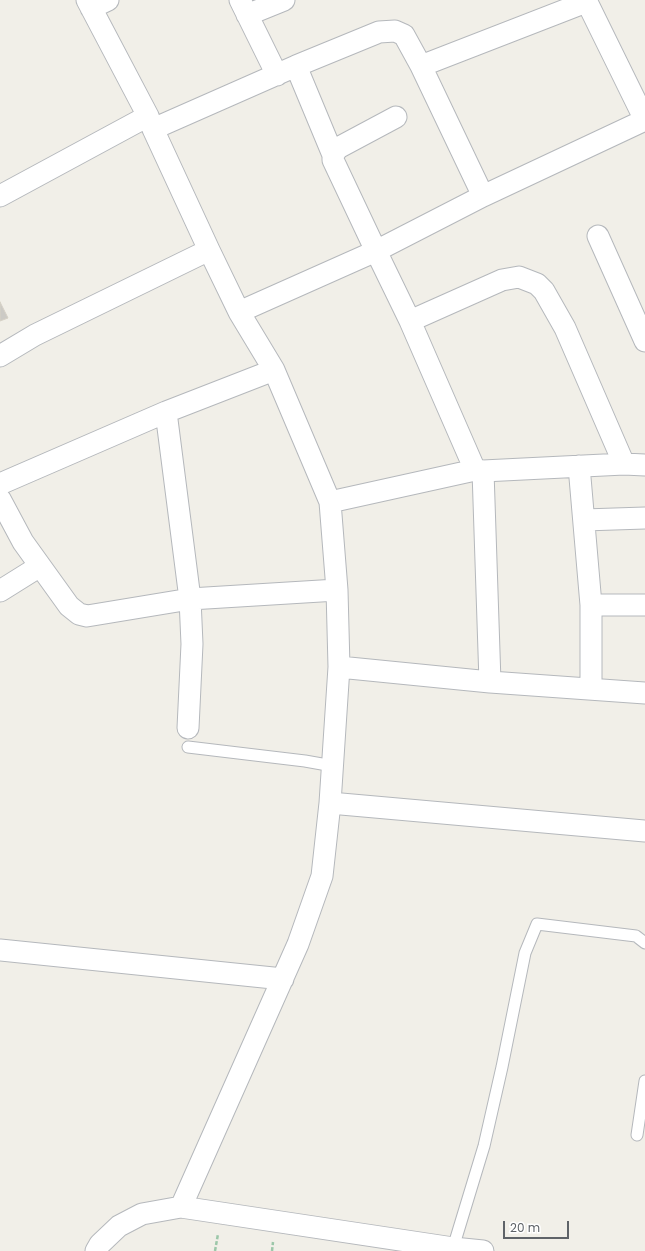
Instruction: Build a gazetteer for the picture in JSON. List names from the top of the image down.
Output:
{
  "scale_bar": "20 m"
}
